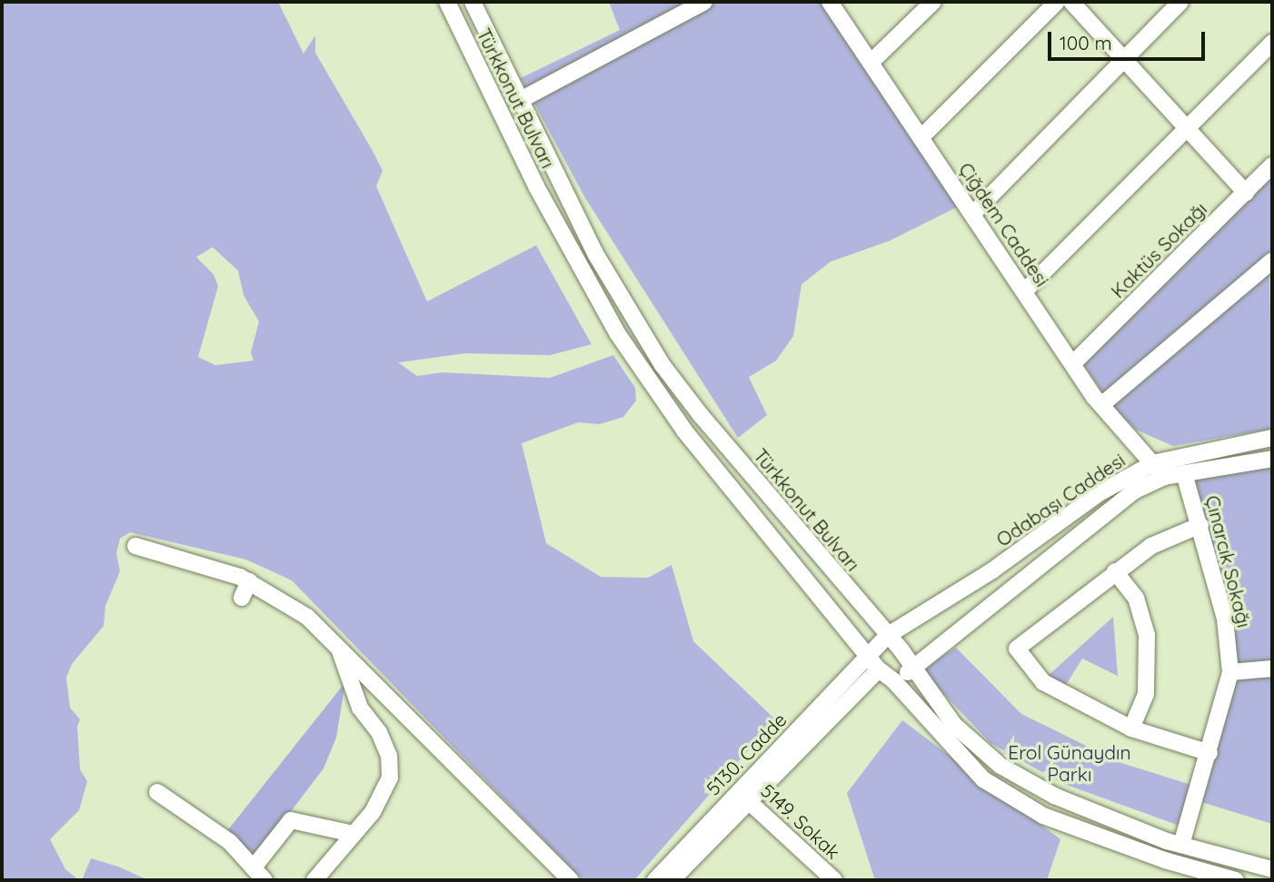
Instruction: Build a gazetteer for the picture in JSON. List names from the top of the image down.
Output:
{
  "streets": {
    "street": [
      "Türkkonut Bulvarı",
      "Çiğdem Caddesi",
      "Kaktüs Sokağı",
      "Odabaşı Caddesi",
      "Çınarcık Sokağı",
      "5130. Cadde",
      "5149. Sokak"
    ]
  },
  "crossings": [
    ["Türkkonut Bulvarı", "Odabaşı Caddesi"],
    ["Türkkonut Bulvarı", "Çınarcık Sokağı"],
    ["Türkkonut Bulvarı", "5130. Cadde"],
    ["Çiğdem Caddesi", "Kaktüs Sokağı"],
    ["Çiğdem Caddesi", "Odabaşı Caddesi"],
    ["Odabaşı Caddesi", "Çınarcık Sokağı"],
    ["Odabaşı Caddesi", "5130. Cadde"],
    ["5130. Cadde", "5149. Sokak"]
  ],
  "parks": ["Erol Günaydın Parkı"],
  "scale_bar": "100 m"
}
